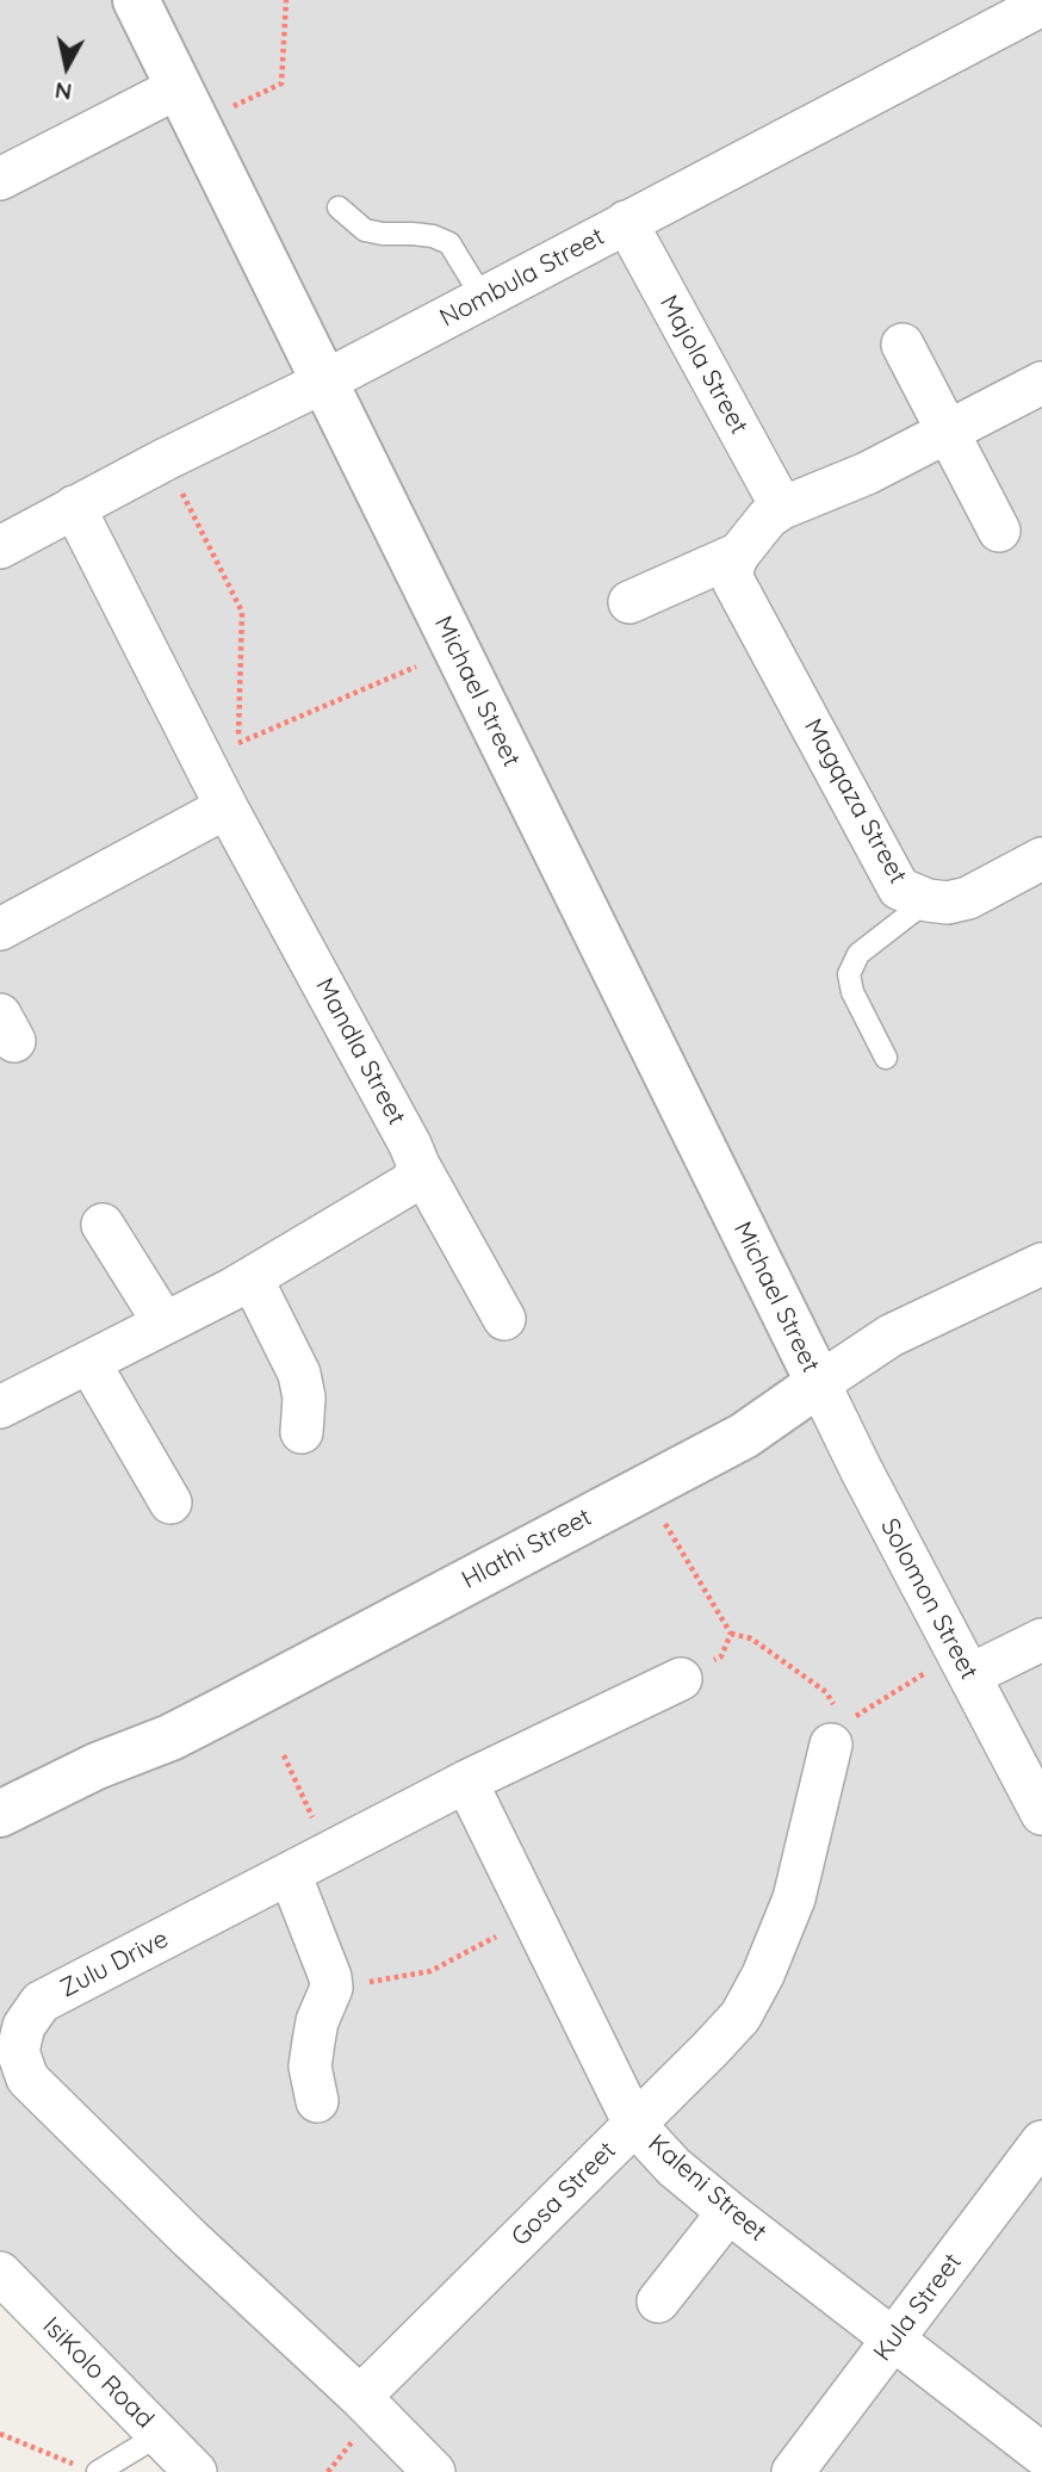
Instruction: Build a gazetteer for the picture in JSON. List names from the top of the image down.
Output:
{
  "streets": {
    "street": [
      "Nombula Street",
      "Majola Street",
      "Michael Street",
      "Magqaza Street",
      "Mandla Street",
      "Hlathi Street",
      "Solomon Street",
      "Zulu Drive",
      "Kaleni Street",
      "Gosa Street",
      "Kula Street",
      "IsiKolo Road"
    ]
  },
  "crossings": [
    ["Nombula Street", "Majola Street"],
    ["Nombula Street", "Michael Street"],
    ["Nombula Street", "Mandla Street"],
    ["Michael Street", "Hlathi Street"],
    ["Michael Street", "Solomon Street"],
    ["Hlathi Street", "Solomon Street"],
    ["Zulu Drive", "Kaleni Street"],
    ["Zulu Drive", "Gosa Street"],
    ["Kaleni Street", "Gosa Street"],
    ["Kaleni Street", "Kula Street"]
  ],
  "north": "bottom"
}
